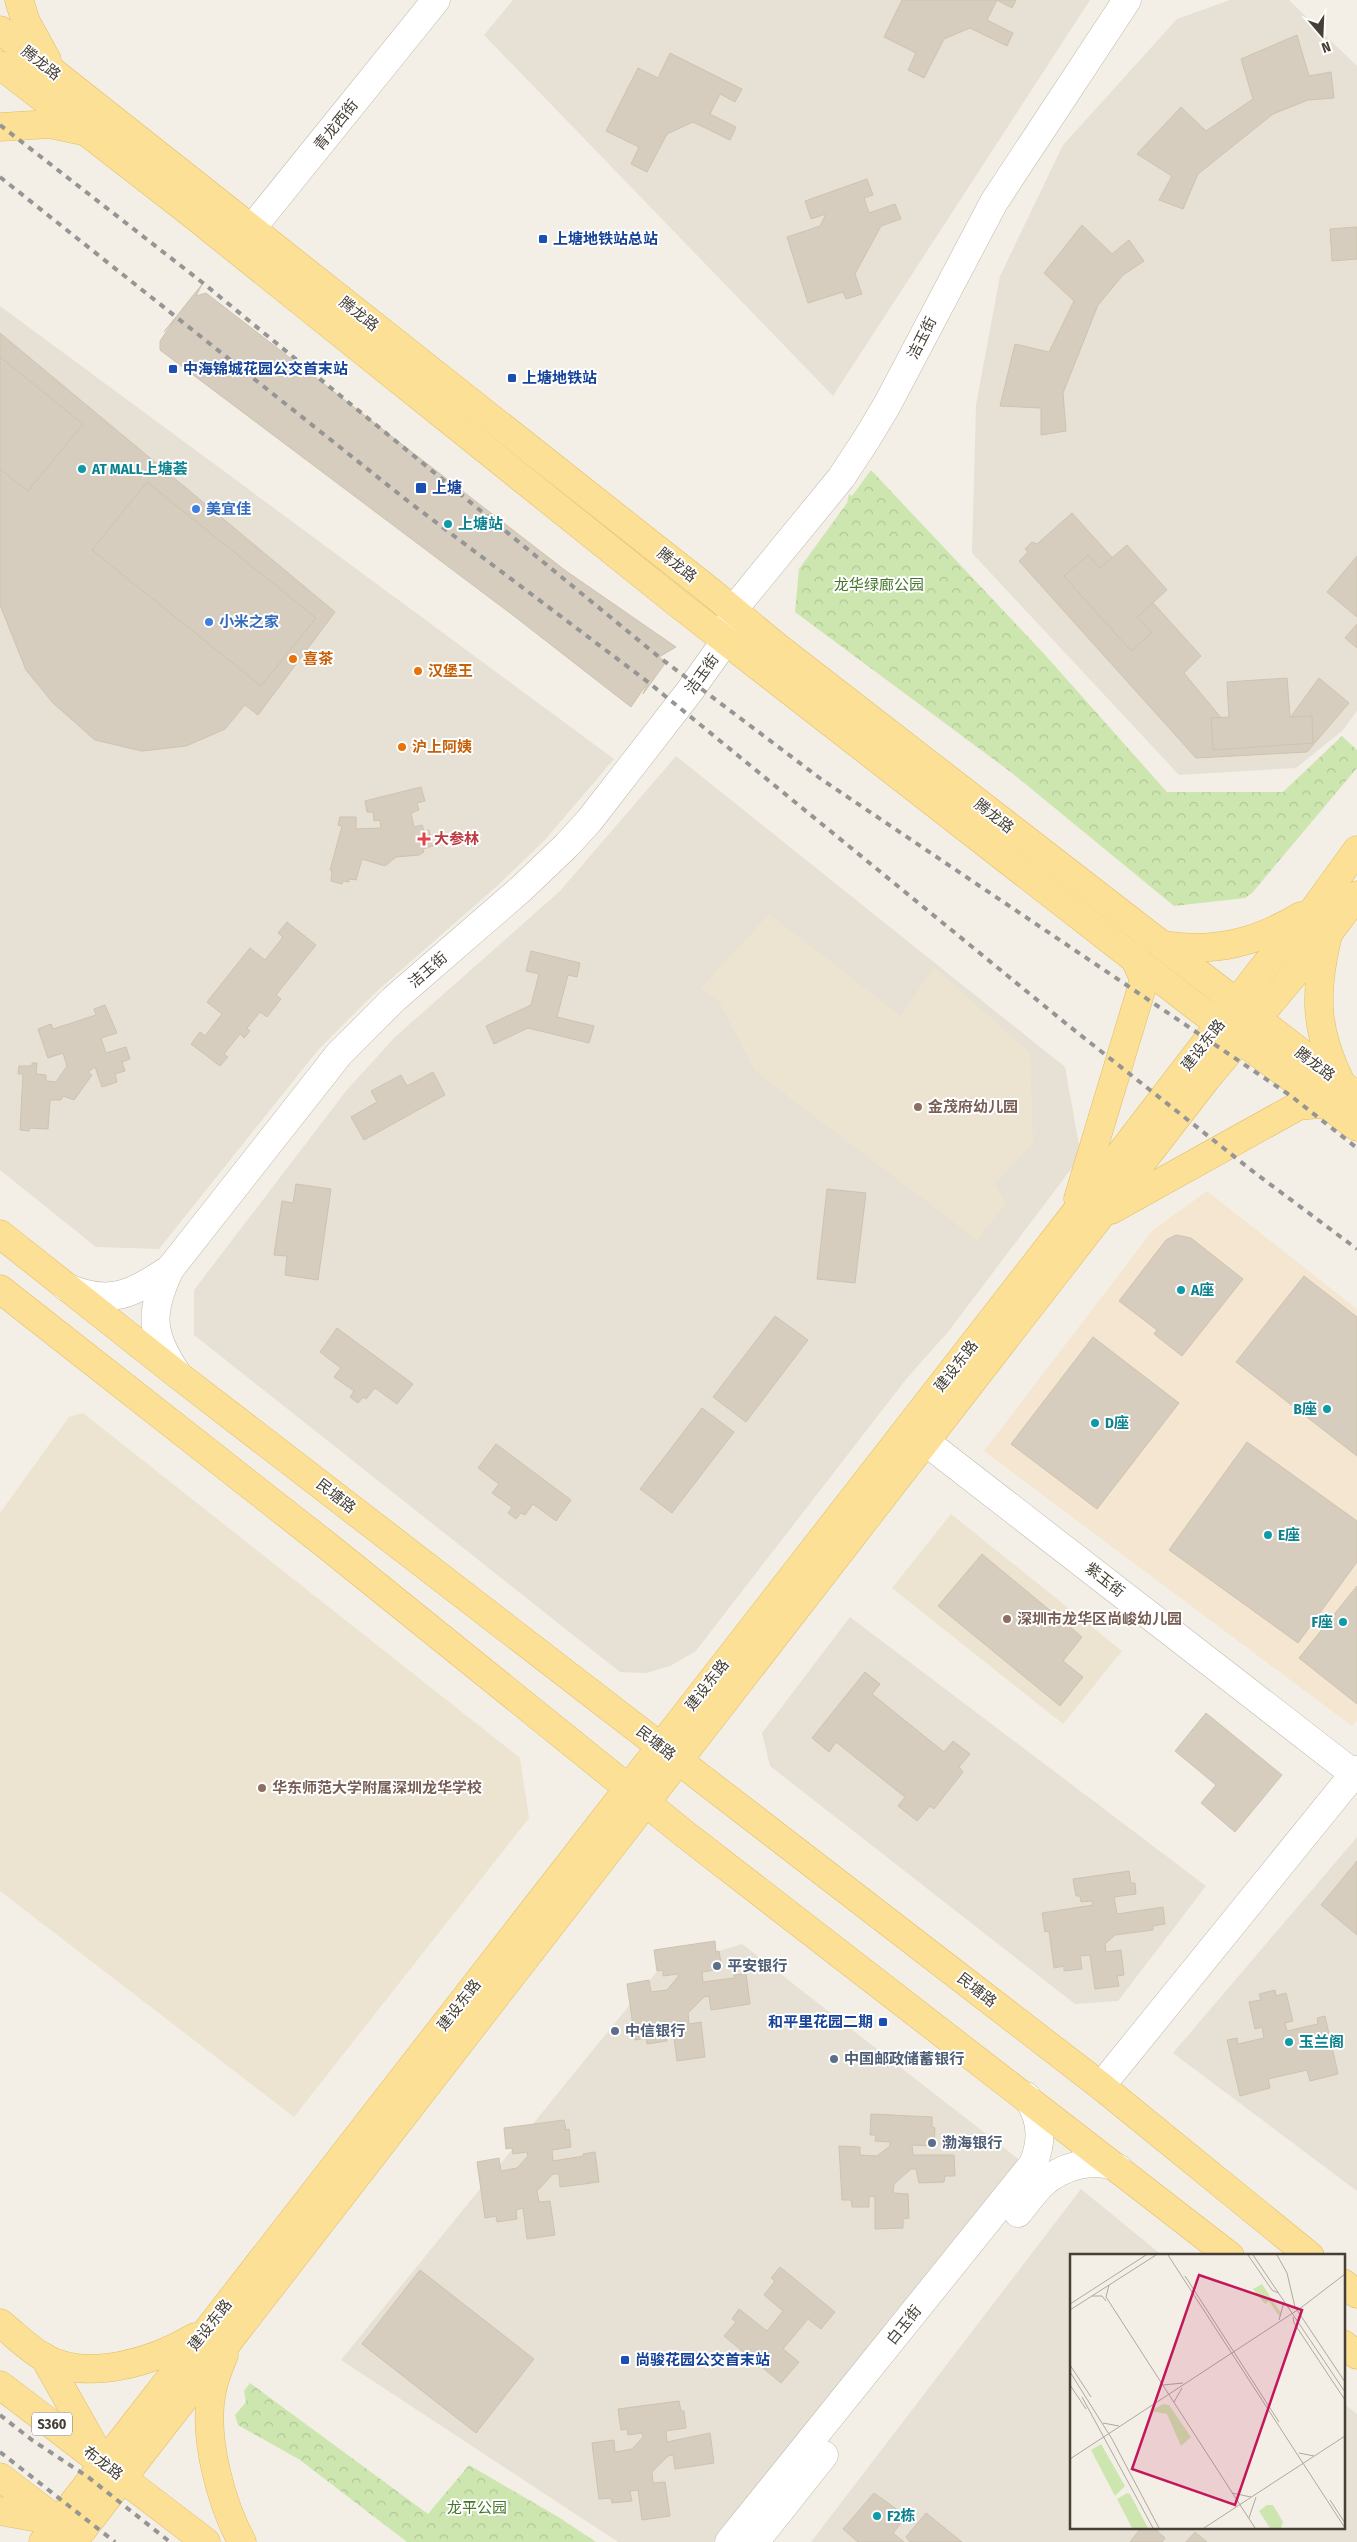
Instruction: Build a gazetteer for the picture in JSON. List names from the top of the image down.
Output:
{
  "streets": {
    "main road": [
      "腾龙路",
      "建设东路",
      "民塘路",
      "S360",
      "布龙路"
    ],
    "street": [
      "青龙西街",
      "洁玉街",
      "紫玉街",
      "白玉街"
    ]
  },
  "crossings": [
    ["腾龙路", "青龙西街"],
    ["腾龙路", "洁玉街"],
    ["腾龙路", "建设东路"],
    ["建设东路", "民塘路"],
    ["建设东路", "紫玉街"],
    ["建设东路", "布龙路"]
  ],
  "parks": ["龙华绿廊公园", "龙平公园"],
  "places": {
    "transit": [
      "上塘地铁站总站",
      "中海锦城花园公交首末站",
      "上塘地铁站",
      "上塘",
      "和平里花园二期",
      "尚骏花园公交首末站"
    ],
    "other": [
      "AT MALL上塘荟",
      "美宜佳",
      "上塘站",
      "小米之家",
      "喜茶",
      "汉堡王",
      "沪上阿姨",
      "金茂府幼儿园",
      "A座",
      "B座",
      "D座",
      "E座",
      "深圳市龙华区尚峻幼儿园",
      "F座",
      "华东师范大学附属深圳龙华学校",
      "平安银行",
      "中信银行",
      "玉兰阁",
      "中国邮政储蓄银行",
      "渤海银行",
      "F2栋"
    ],
    "health": ["大参林"]
  },
  "north": "bottom"
}
